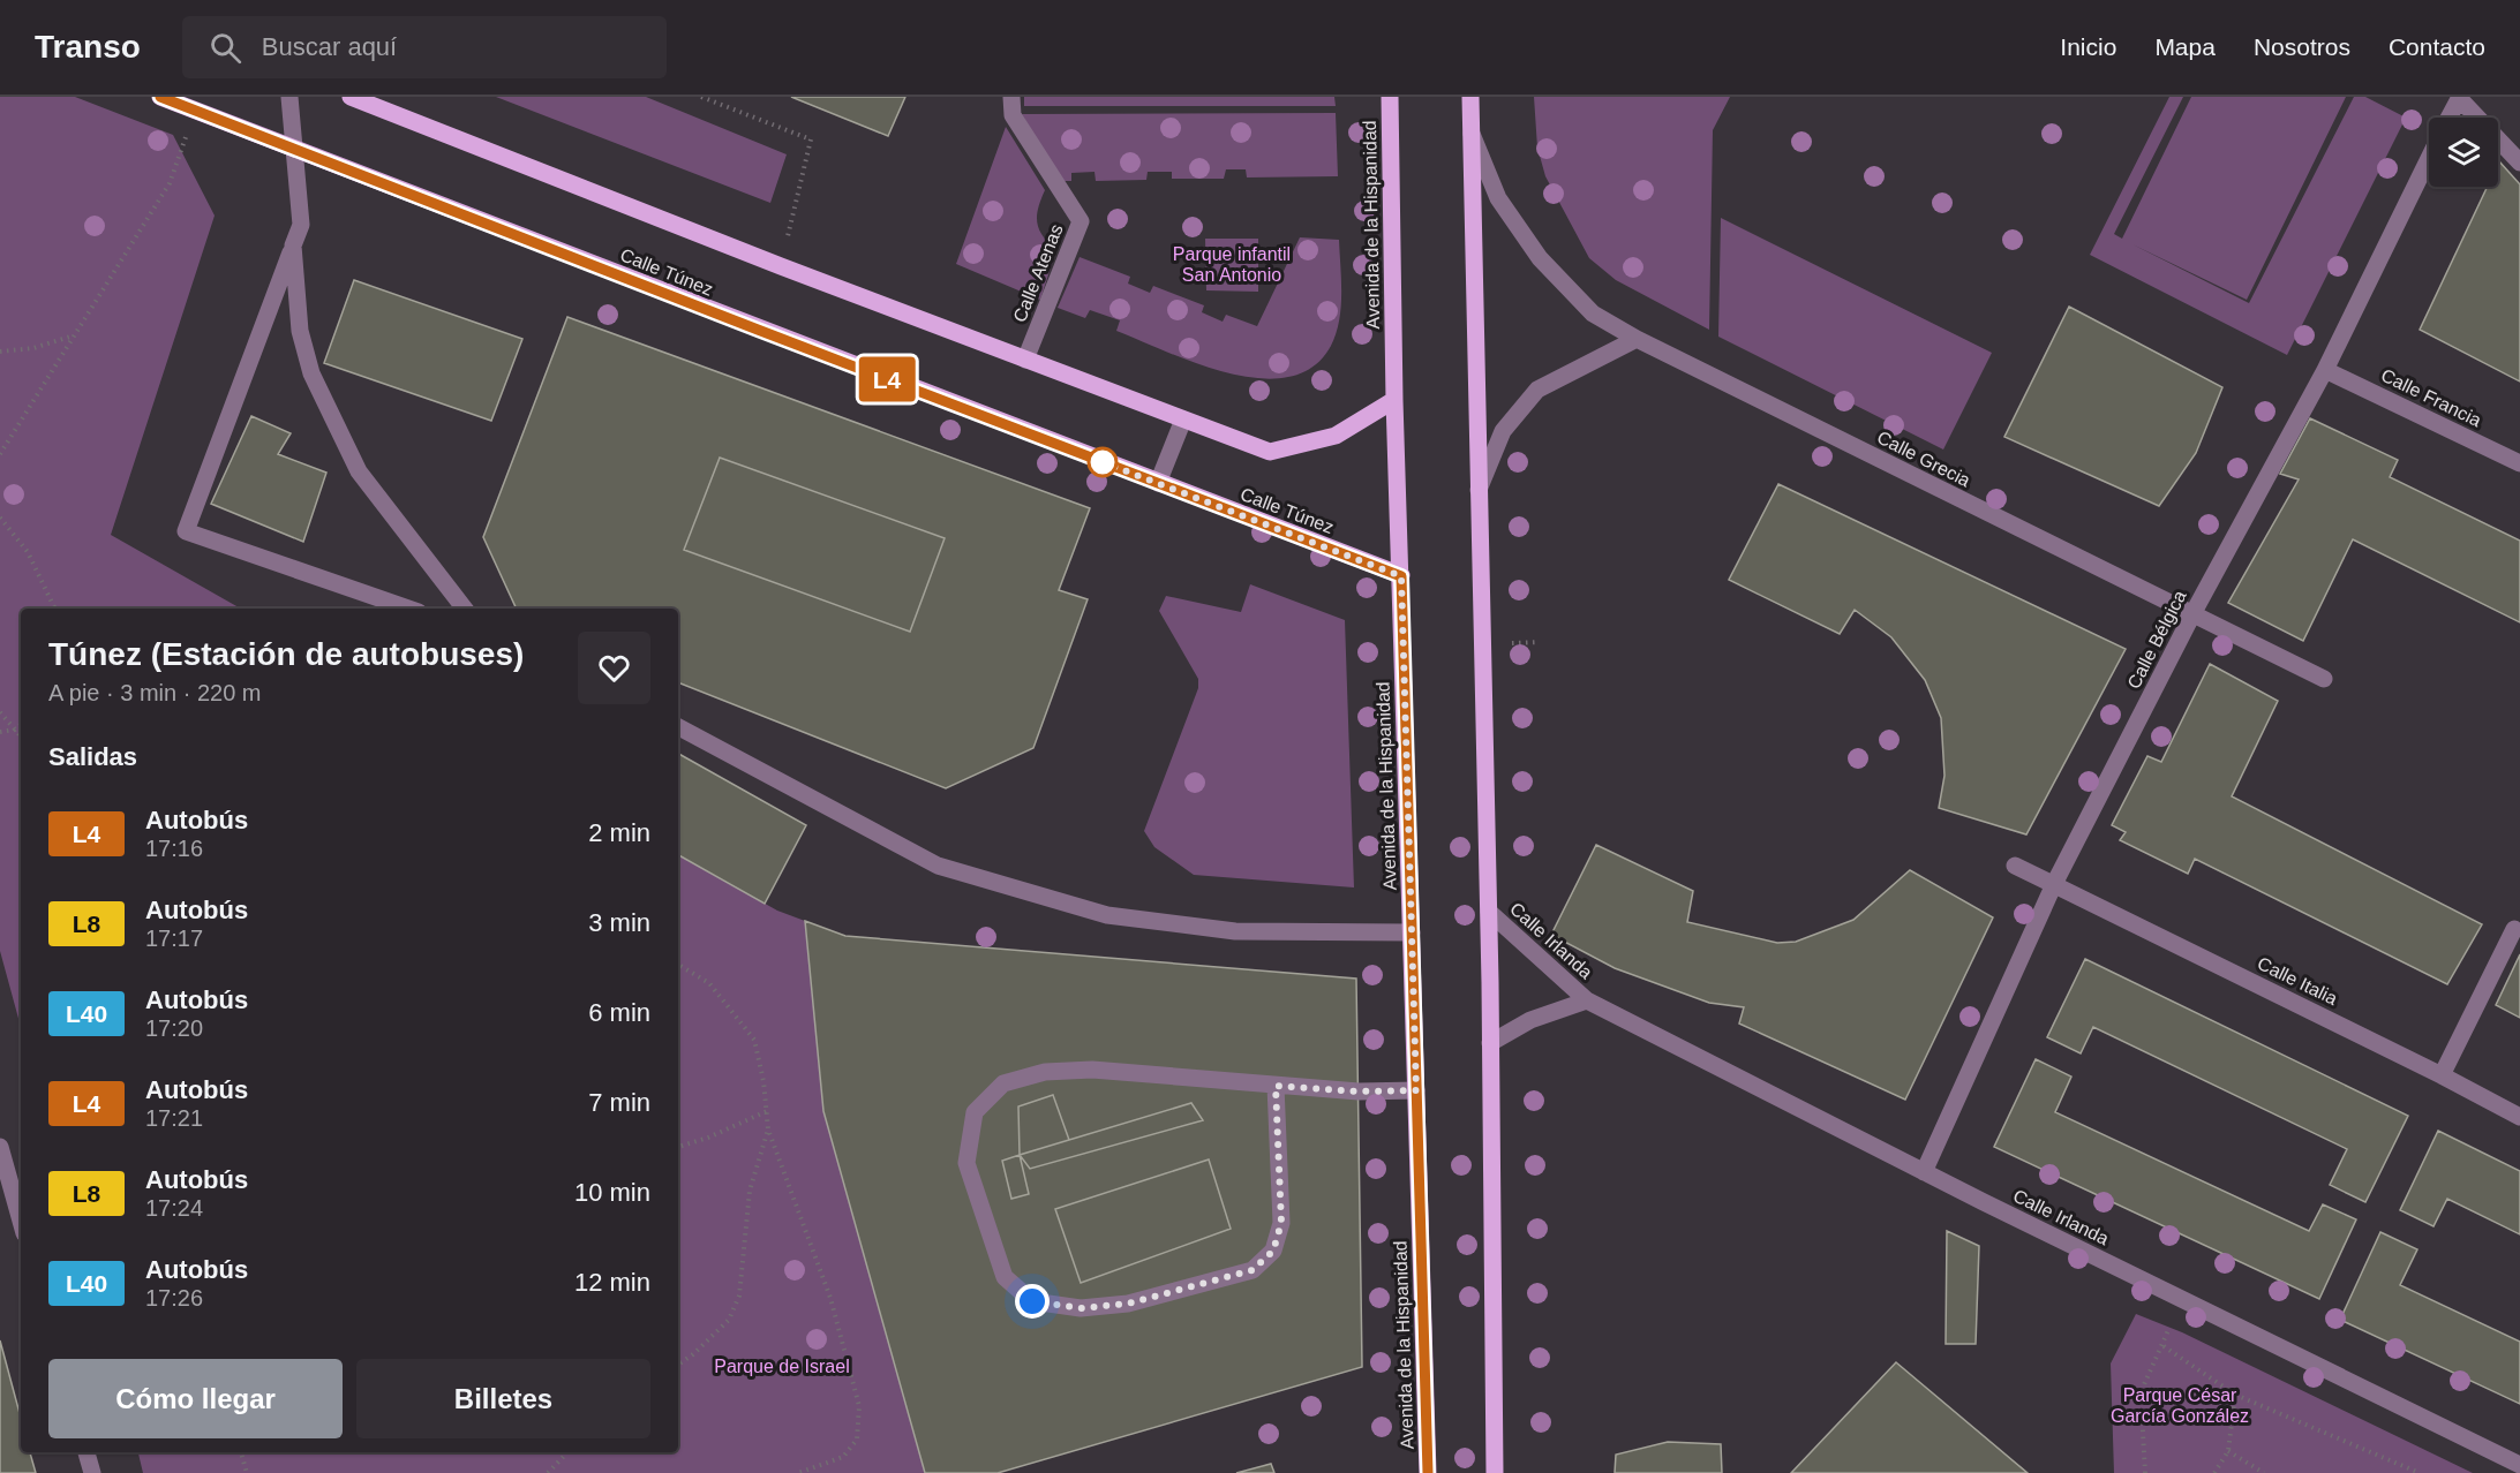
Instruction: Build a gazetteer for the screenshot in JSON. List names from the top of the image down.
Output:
{
  "streets": {
    "main road": ["Avenida de la Hispanidad", "Calle Túnez"],
    "street": [
      "Calle Atenas",
      "Calle Francia",
      "Calle Grecia",
      "Calle Bélgica",
      "Calle Irlanda",
      "Calle Italia"
    ]
  },
  "crossings": [
    ["Avenida de la Hispanidad", "Calle Túnez"],
    ["Calle Francia", "Calle Bélgica"],
    ["Calle Grecia", "Calle Bélgica"],
    ["Calle Bélgica", "Calle Irlanda"],
    ["Calle Bélgica", "Calle Italia"]
  ],
  "parks": ["Parque infantil San Antonio", "Parque de Israel", "Parque César García González"],
  "lines": ["bus line L4"],
  "page": {
    "header": "Transo",
    "search": "Buscar aquí",
    "nav": [
      "Inicio",
      "Mapa",
      "Nosotros",
      "Contacto"
    ],
    "on_map": "L4",
    "heading": [
      ["Túnez (Estación de autobuses)", "A pie · 3 min · 220 m"],
      "Salidas"
    ],
    "list": [
      {
        "mark": "L4",
        "name": "Autobús",
        "note": "17:16",
        "value": "2 min"
      },
      {
        "mark": "L8",
        "name": "Autobús",
        "note": "17:17",
        "value": "3 min"
      },
      {
        "mark": "L40",
        "name": "Autobús",
        "note": "17:20",
        "value": "6 min"
      },
      {
        "mark": "L4",
        "name": "Autobús",
        "note": "17:21",
        "value": "7 min"
      },
      {
        "mark": "L8",
        "name": "Autobús",
        "note": "17:24",
        "value": "10 min"
      },
      {
        "mark": "L40",
        "name": "Autobús",
        "note": "17:26",
        "value": "12 min"
      }
    ],
    "buttons": ["Cómo llegar", "Billetes"]
  }
}
